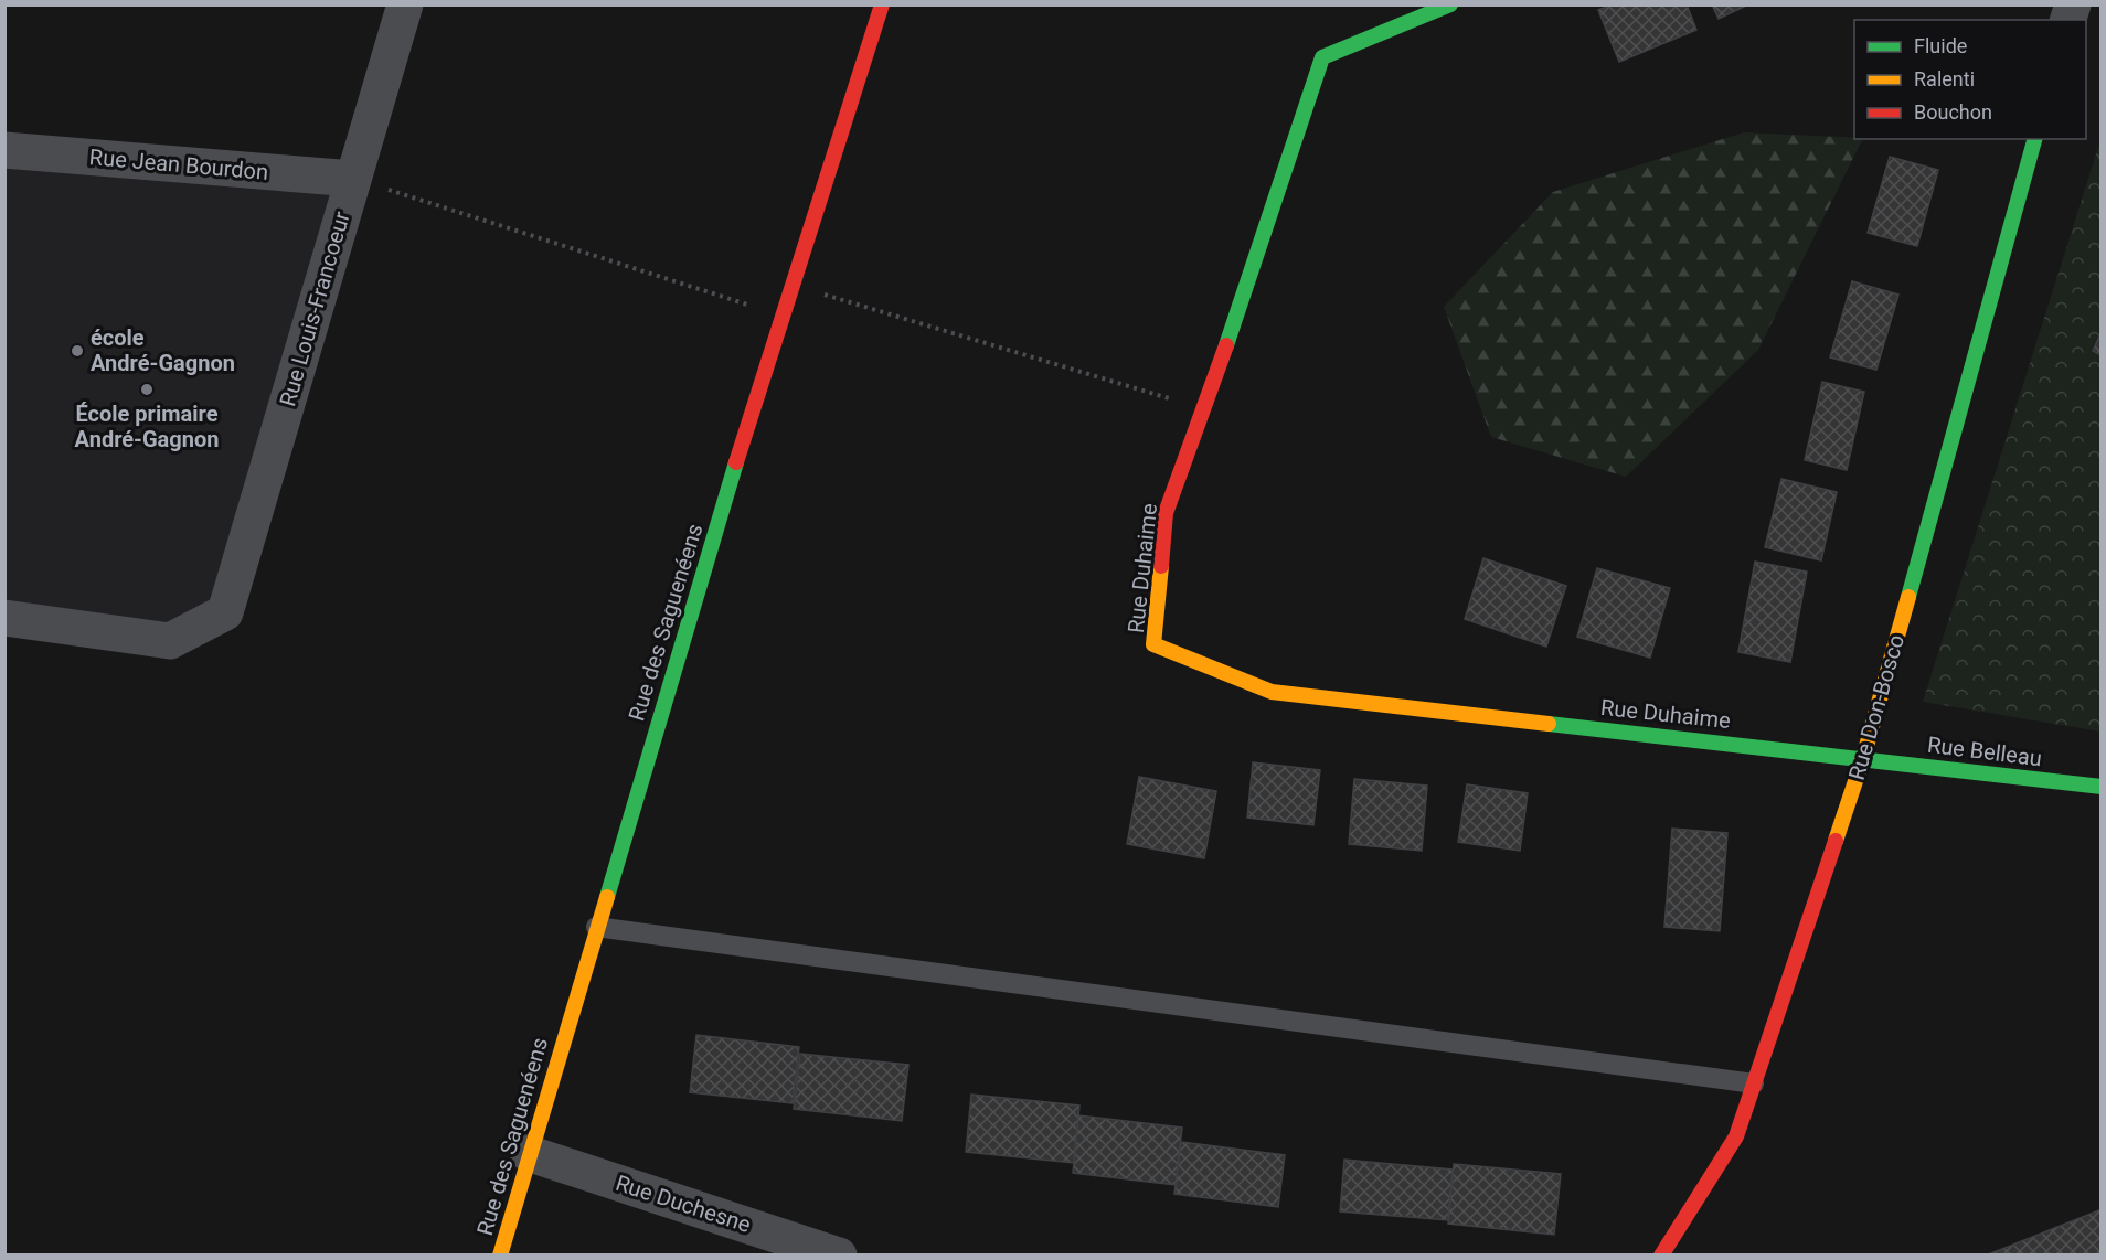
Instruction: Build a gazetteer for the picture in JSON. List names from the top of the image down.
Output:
{
  "streets": {
    "street": [
      "Rue Jean Bourdon",
      "Rue Louis-Francoeur",
      "Rue Duhaime",
      "Rue des Saguenéens",
      "Rue Don-Bosco",
      "Rue Belleau",
      "Rue Duchesne"
    ]
  },
  "crossings": [
    ["Rue Jean Bourdon", "Rue Louis-Francoeur"],
    ["Rue Duhaime", "Rue Don-Bosco"],
    ["Rue Duhaime", "Rue Belleau"],
    ["Rue des Saguenéens", "Rue Duchesne"],
    ["Rue Don-Bosco", "Rue Belleau"]
  ],
  "places": ["école André-Gagnon", "École primaire André-Gagnon"],
  "legend": ["Fluide", "Ralenti", "Bouchon"]
}
